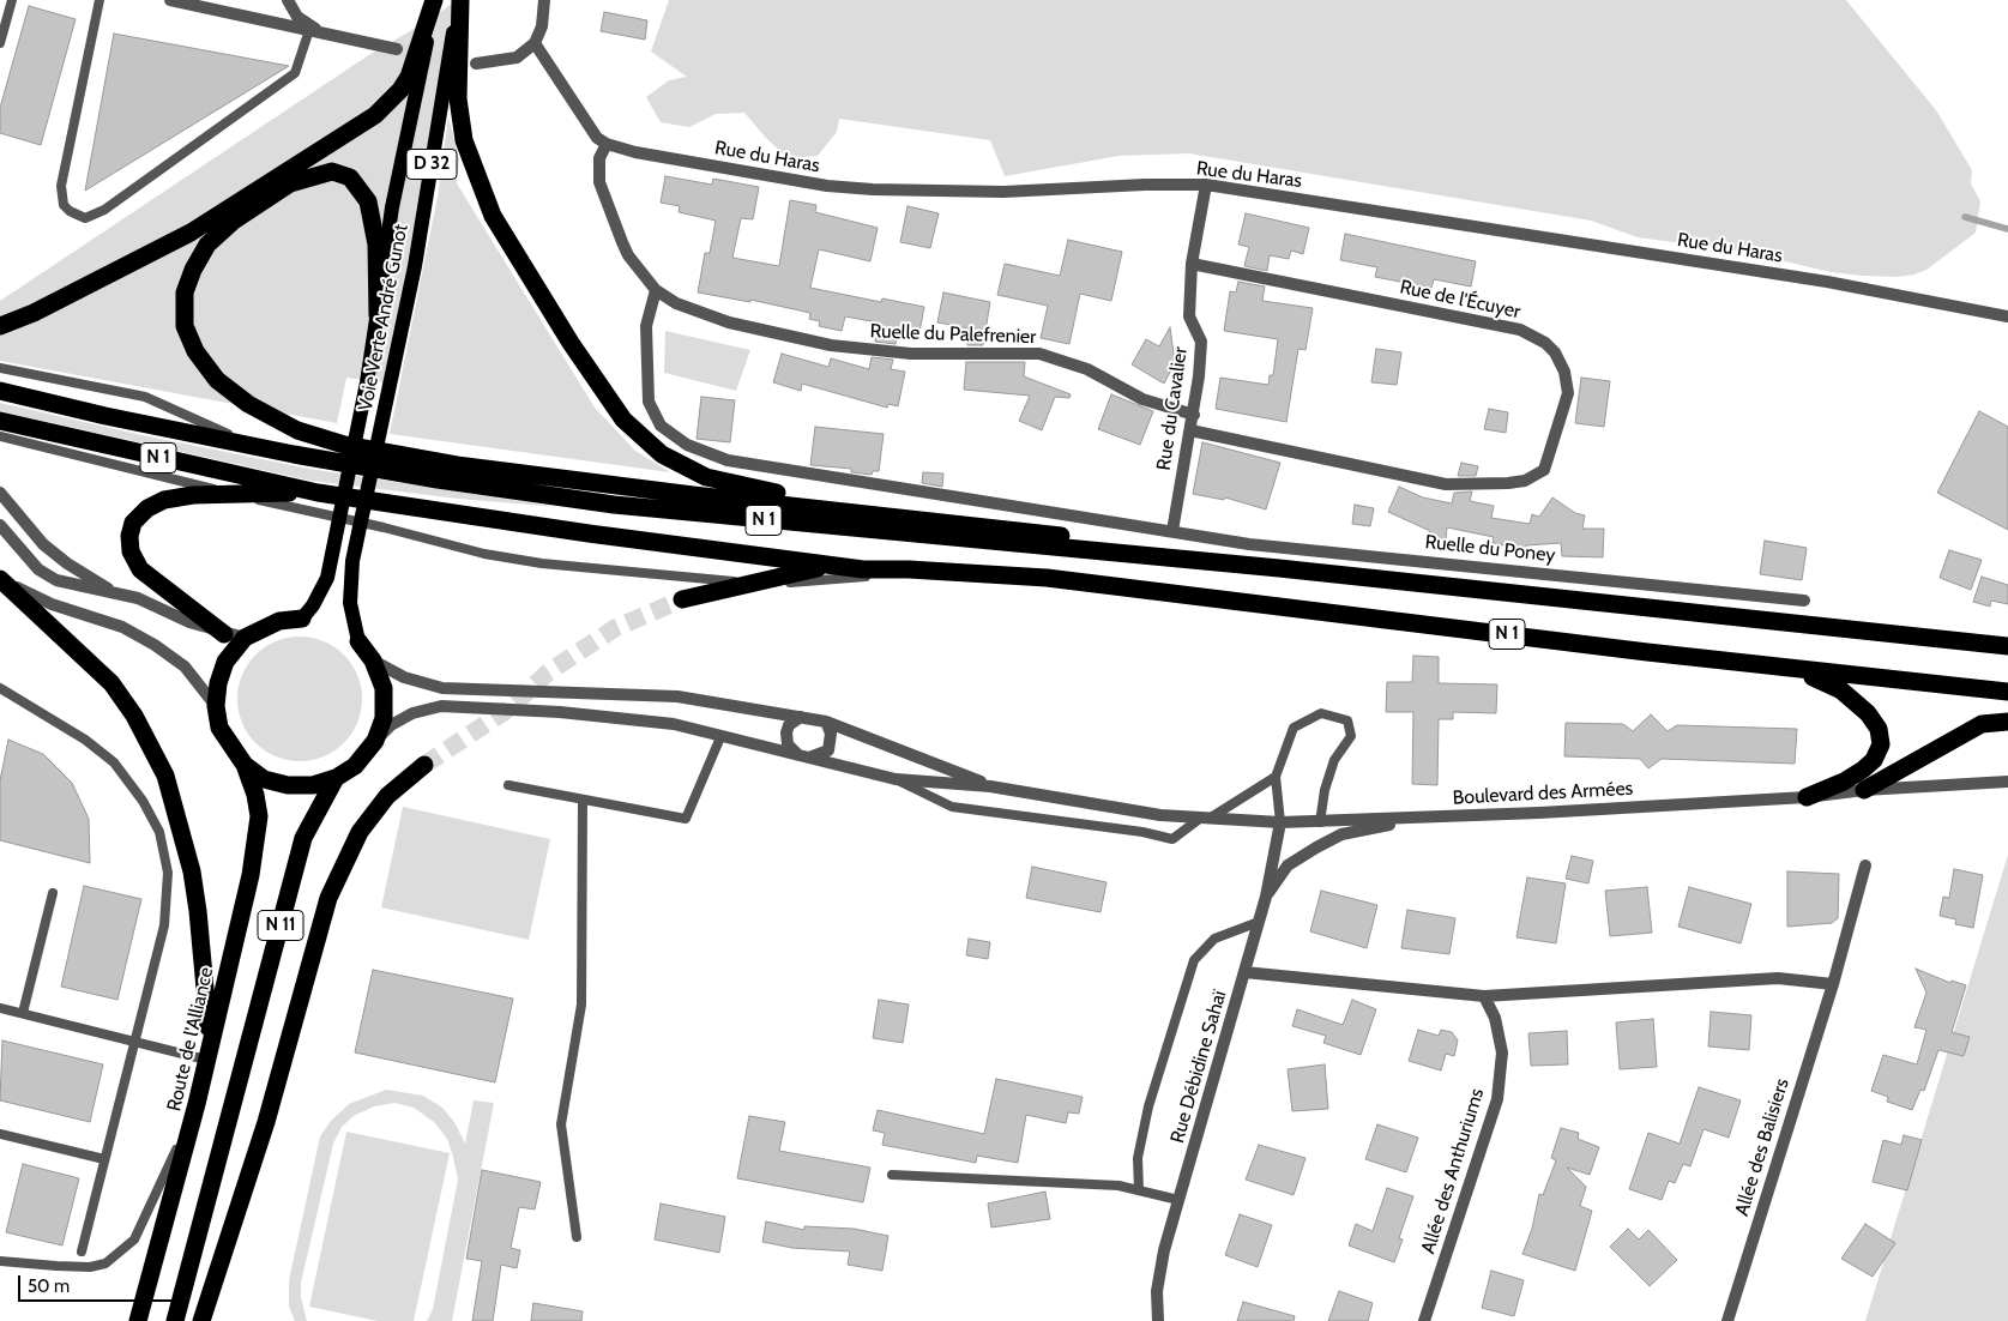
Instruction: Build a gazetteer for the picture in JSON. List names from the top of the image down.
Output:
{
  "streets": {
    "highway": ["N 1", "N 11", "Route de l'Alliance"],
    "main road": ["D 32", "Voie Verte André Gunot"],
    "street": [
      "Rue du Haras",
      "Rue de l'Écuyer",
      "Ruelle du Palefrenier",
      "Rue du Cavalier",
      "Ruelle du Poney",
      "Boulevard des Armées",
      "Rue Débidine Sahaï",
      "Allée des Balisiers",
      "Allée des Anthuriums"
    ]
  },
  "crossings": [
    ["Rue du Haras", "Ruelle du Palefrenier"],
    ["Rue du Haras", "Rue du Cavalier"],
    ["Rue de l'Écuyer", "Rue du Cavalier"],
    ["Ruelle du Palefrenier", "Rue du Cavalier"],
    ["Ruelle du Palefrenier", "Ruelle du Poney"],
    ["Rue du Cavalier", "Ruelle du Poney"],
    ["Boulevard des Armées", "Rue Débidine Sahaï"]
  ],
  "scale_bar": "50 m"
}
